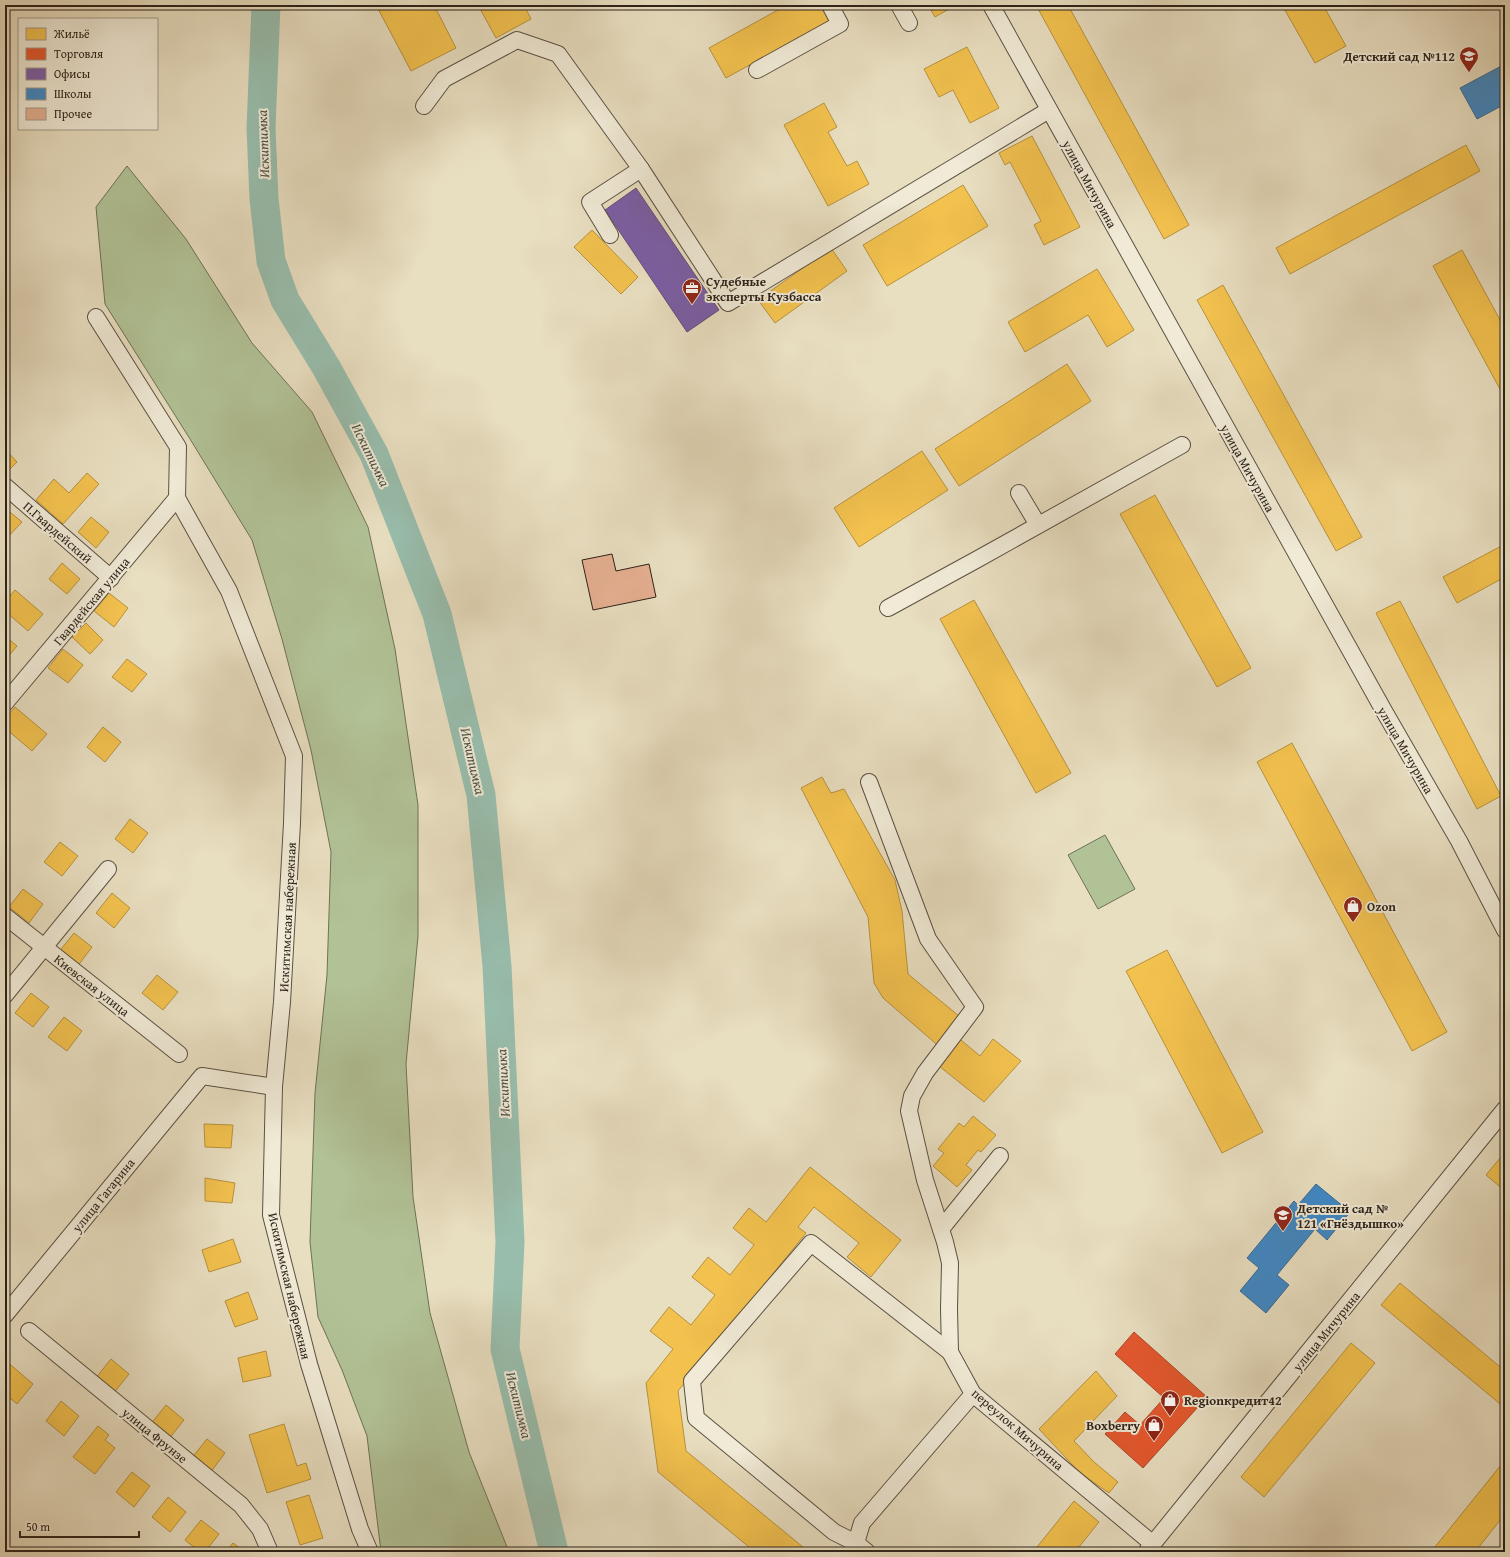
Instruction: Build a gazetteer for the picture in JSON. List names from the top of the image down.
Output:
{
  "streets": {
    "street": [
      "улица Мичурина",
      "П.Гвардейский",
      "Гвардейская улица",
      "Искитимская набережная",
      "Киевская улица",
      "улица Гагарина",
      "переулок Мичурина",
      "улица Фрунзе"
    ]
  },
  "crossings": [
    ["улица Мичурина", "переулок Мичурина"],
    ["П.Гвардейский", "Гвардейская улица"],
    ["Гвардейская улица", "Искитимская набережная"],
    ["Искитимская набережная", "улица Гагарина"]
  ],
  "water": ["Искитимка"],
  "places": {
    "school or university": ["Детский сад №112", "Детский сад № 121 «Гнёздышко»"],
    "office": ["Судебные эксперты Кузбасса"],
    "shop": ["Ozon", "Regionкредит42", "Boxberry"]
  },
  "legend": [
    "Жильё",
    "Торговля",
    "Офисы",
    "Школы",
    "Прочее"
  ],
  "scale_bar": "50 m"
}
